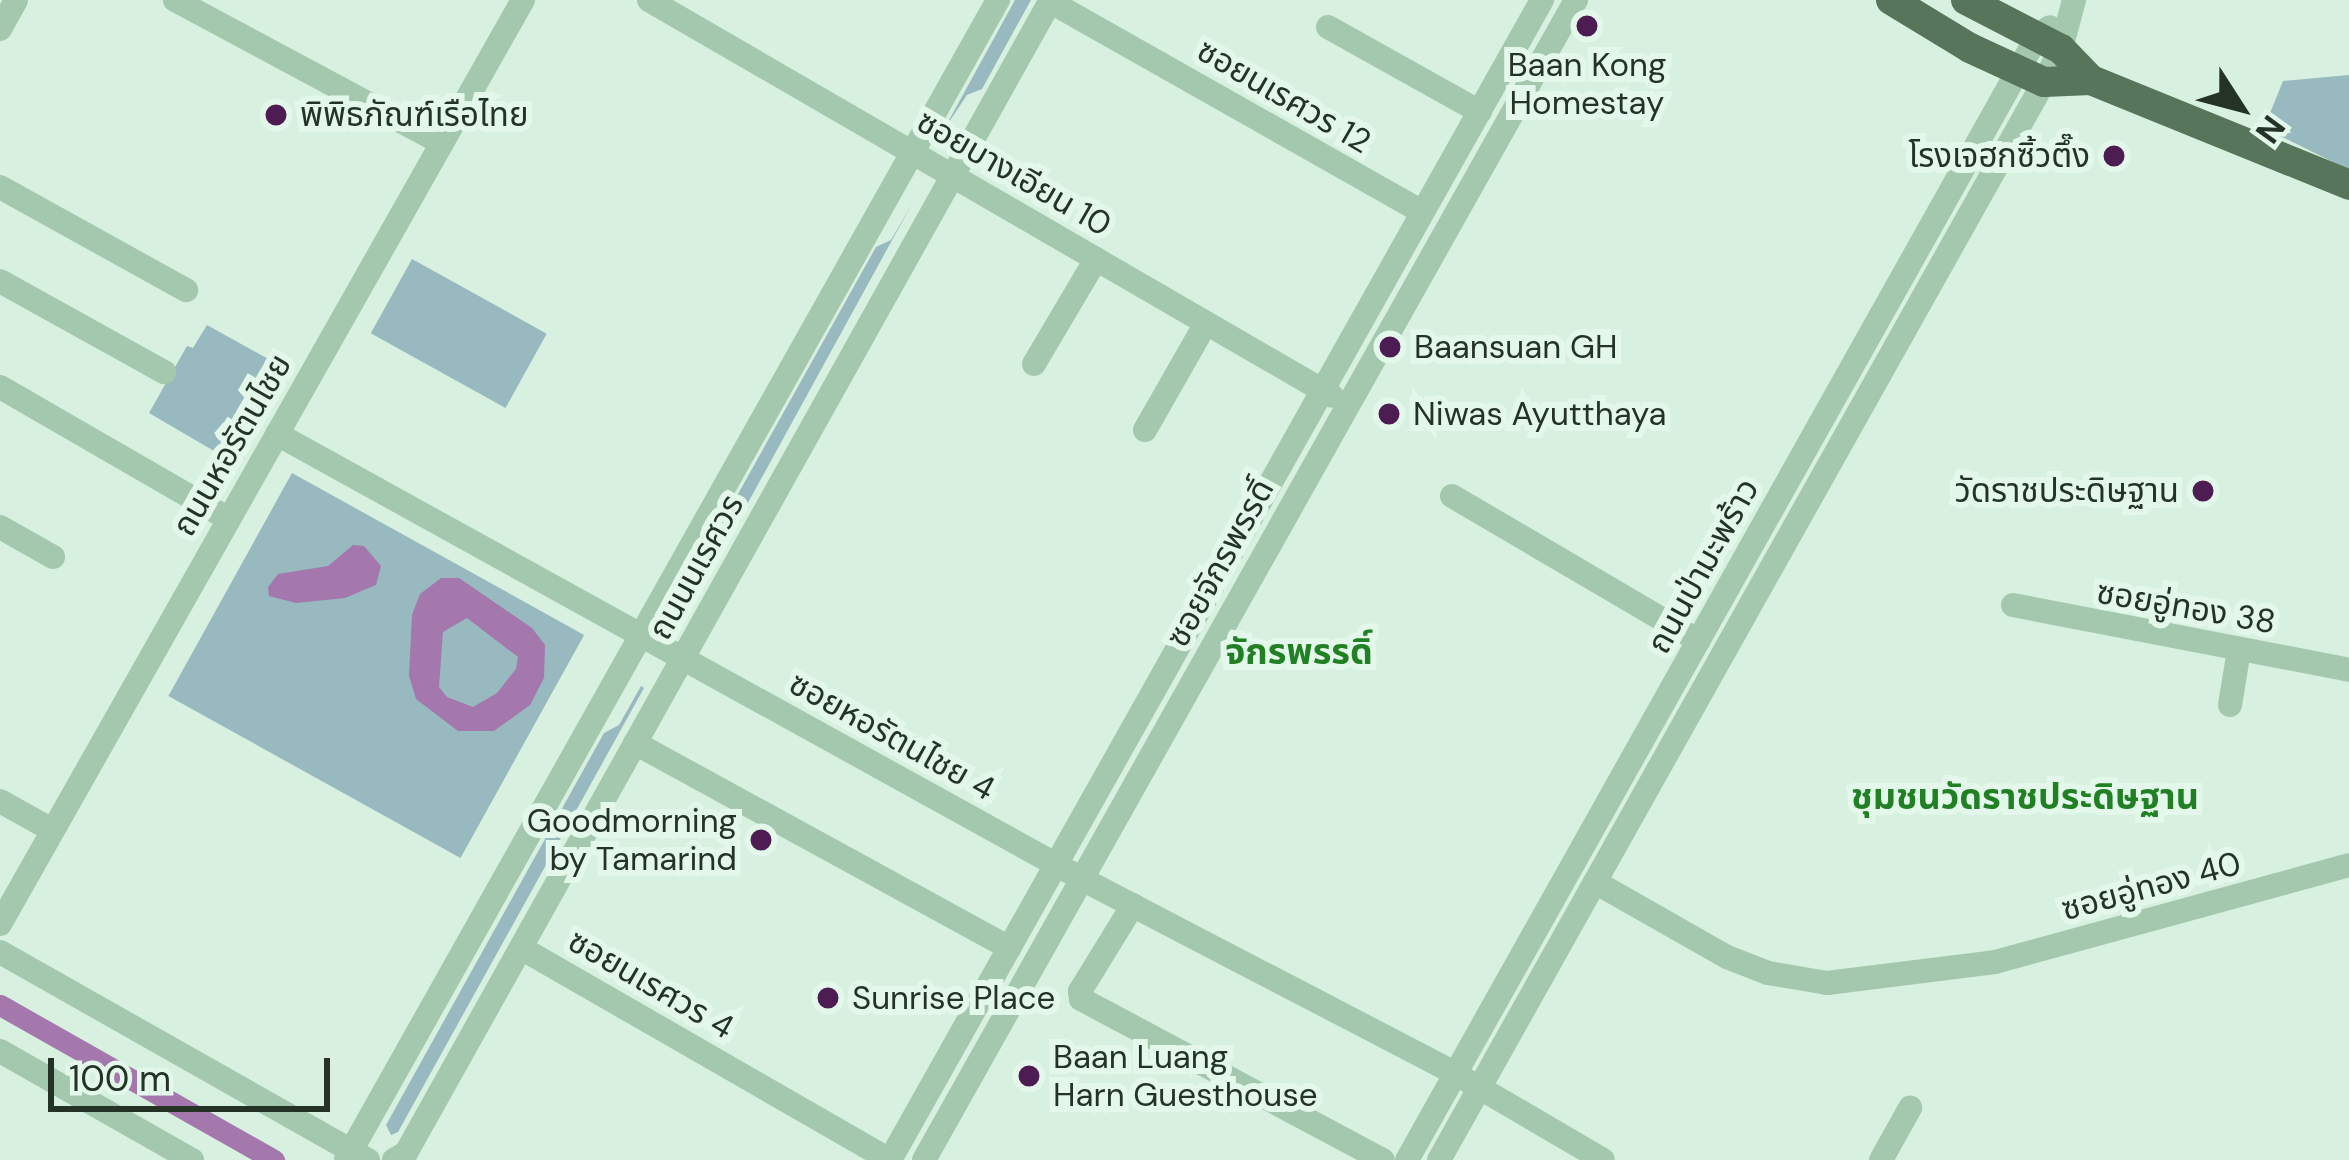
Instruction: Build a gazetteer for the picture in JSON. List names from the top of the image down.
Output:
{
  "streets": {
    "street": [
      "ซอยนเรศวร 12",
      "ซอยบางเอียน 10",
      "ถนนหอรัตนไชย",
      "ซอยจักรพรรดิ์",
      "ถนนป่ามะพร้าว",
      "ถนนนเรศวร",
      "ซอยอู่ทอง 38",
      "ซอยหอรัตนไชย 4",
      "ซอยอู่ทอง 40",
      "ซอยนเรศวร 4"
    ]
  },
  "crossings": [
    ["ซอยนเรศวร 12", "ซอยจักรพรรดิ์"],
    ["ซอยนเรศวร 12", "ถนนนเรศวร"],
    ["ซอยบางเอียน 10", "ซอยจักรพรรดิ์"],
    ["ซอยบางเอียน 10", "ถนนนเรศวร"],
    ["ถนนหอรัตนไชย", "ซอยหอรัตนไชย 4"],
    ["ซอยจักรพรรดิ์", "ซอยหอรัตนไชย 4"],
    ["ซอยจักรพรรดิ์", "ซอยนเรศวร 4"],
    ["ถนนป่ามะพร้าว", "ซอยหอรัตนไชย 4"],
    ["ถนนป่ามะพร้าว", "ซอยอู่ทอง 40"],
    ["ถนนนเรศวร", "ซอยหอรัตนไชย 4"],
    ["ถนนนเรศวร", "ซอยนเรศวร 4"]
  ],
  "districts": ["จักรพรรดิ์", "ชุมชนวัดราชประดิษฐาน"],
  "places": [
    "Baan Kong Homestay",
    "พิพิธภัณฑ์เรือไทย",
    "โรงเจฮกซิ้วตึ๊ง",
    "Baansuan GH",
    "Niwas Ayutthaya",
    "วัดราชประดิษฐาน",
    "Goodmorning by Tamarind",
    "Sunrise Place",
    "Baan Luang Harn Guesthouse"
  ],
  "scale_bar": "100 m",
  "north": "bottom right"
}
